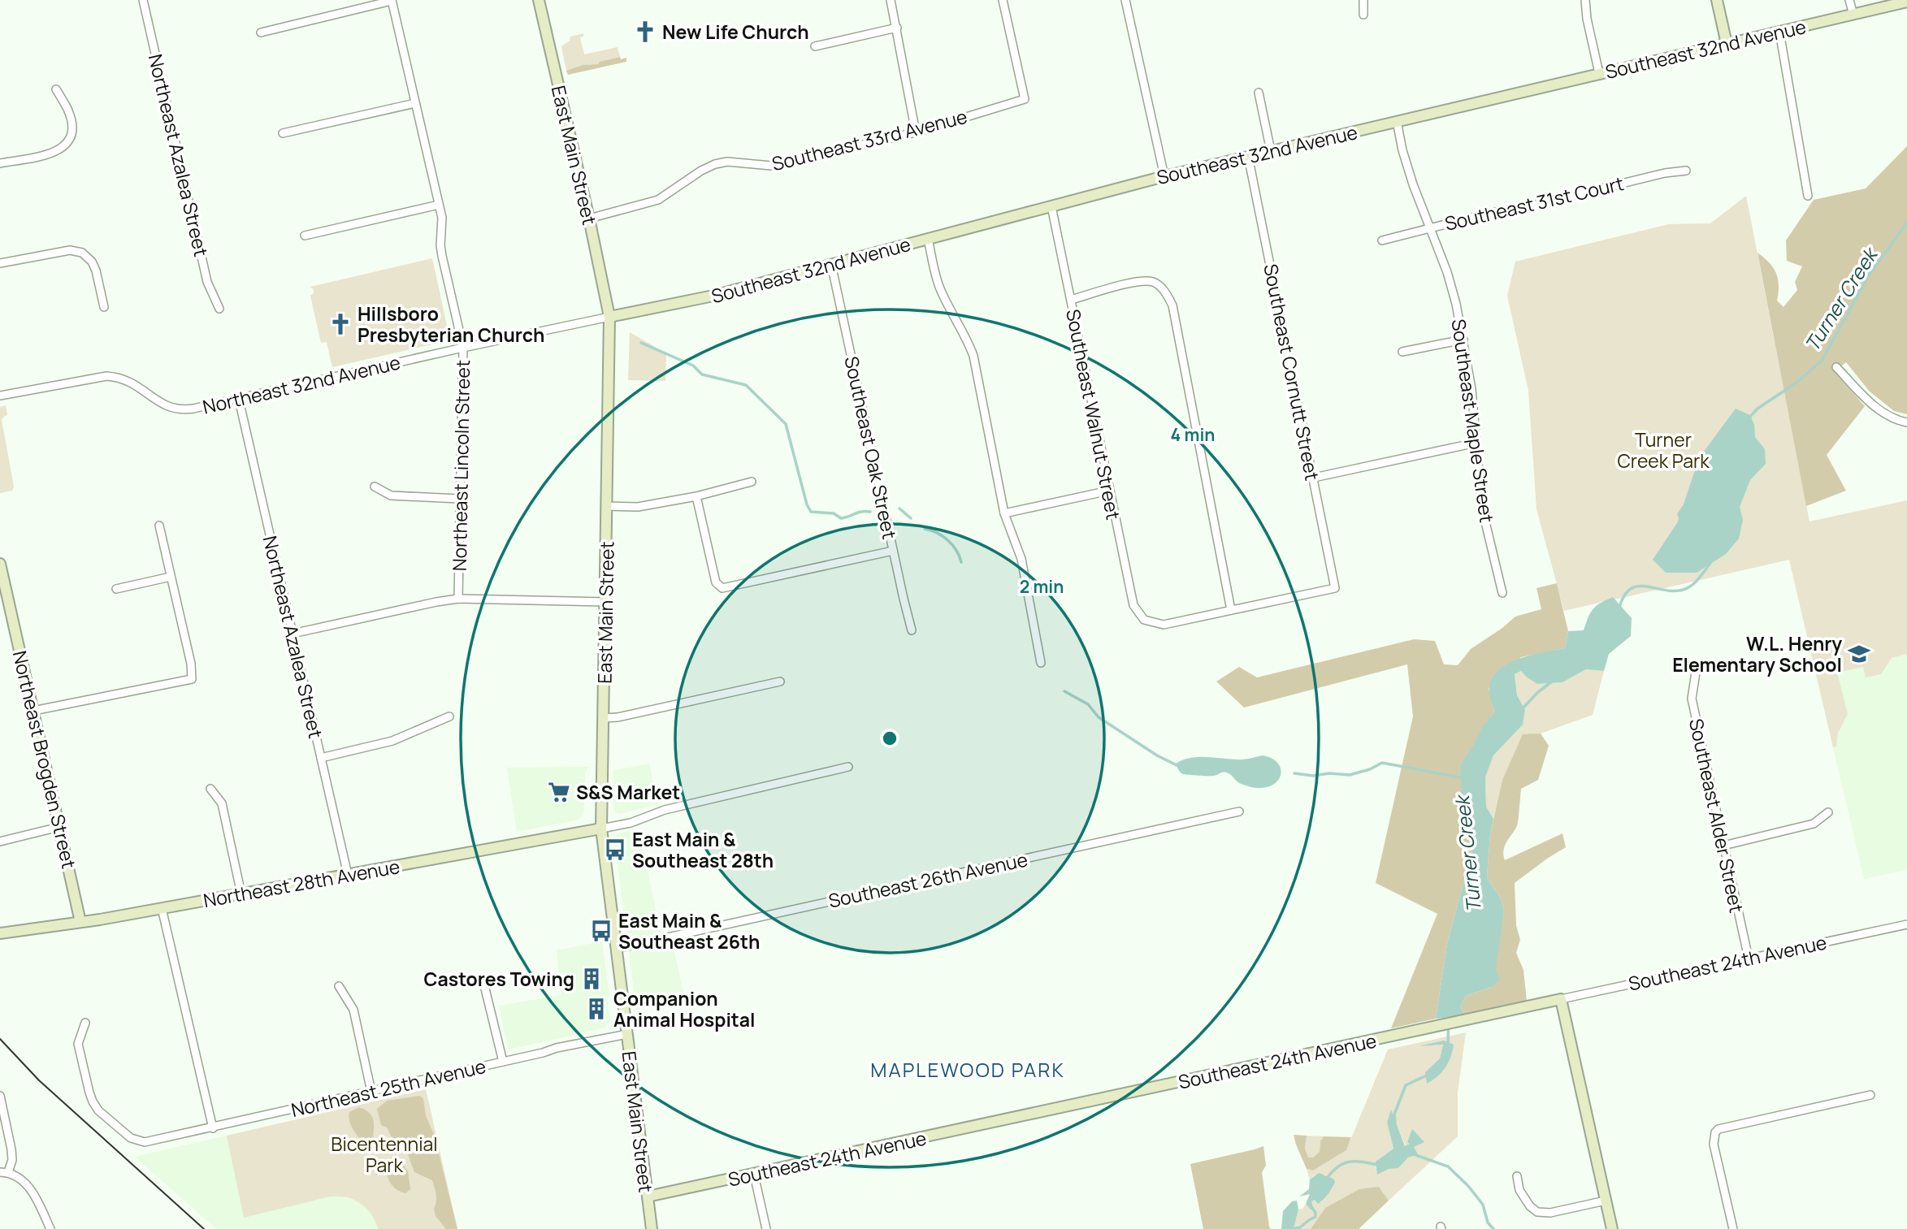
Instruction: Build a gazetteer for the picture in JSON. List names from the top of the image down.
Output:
{
  "streets": {
    "main road": [
      "Southeast 32nd Avenue",
      "East Main Street",
      "Northeast Brogden Street",
      "Northeast 28th Avenue",
      "Southeast 24th Avenue"
    ],
    "street": [
      "Southeast 33rd Avenue",
      "Northeast Azalea Street",
      "Southeast 31st Court",
      "Southeast Cornutt Street",
      "Northeast 32nd Avenue",
      "Southeast Walnut Street",
      "Southeast Maple Street",
      "Southeast Oak Street",
      "Northeast Lincoln Street",
      "Southeast Alder Street",
      "Southeast 26th Avenue",
      "Northeast 25th Avenue"
    ]
  },
  "crossings": [
    ["Southeast 32nd Avenue", "East Main Street"],
    ["Southeast 32nd Avenue", "Southeast Cornutt Street"],
    ["Southeast 32nd Avenue", "Northeast 32nd Avenue"],
    ["Southeast 32nd Avenue", "Southeast Walnut Street"],
    ["Southeast 32nd Avenue", "Southeast Maple Street"],
    ["Southeast 32nd Avenue", "Southeast Oak Street"],
    ["Southeast 33rd Avenue", "East Main Street"],
    ["Northeast Azalea Street", "Northeast 32nd Avenue"],
    ["Northeast Azalea Street", "Northeast 28th Avenue"],
    ["East Main Street", "Northeast 32nd Avenue"],
    ["East Main Street", "Southeast 26th Avenue"],
    ["East Main Street", "Northeast 28th Avenue"],
    ["East Main Street", "Southeast 24th Avenue"],
    ["East Main Street", "Northeast 25th Avenue"],
    ["Southeast 31st Court", "Southeast Maple Street"],
    ["Southeast Cornutt Street", "Southeast Walnut Street"],
    ["Northeast 32nd Avenue", "Northeast Lincoln Street"],
    ["Northeast Brogden Street", "Northeast 28th Avenue"],
    ["Southeast Alder Street", "Southeast 24th Avenue"]
  ],
  "districts": ["MAPLEWOOD PARK"],
  "water": ["Turner Creek"],
  "parks": ["Turner Creek Park", "Bicentennial Park"],
  "places": {
    "church": ["New Life Church", "Hillsboro Presbyterian Church"],
    "school or university": ["W.L. Henry Elementary School"],
    "supermarket": ["S&S Market"],
    "bus stop": ["East Main & Southeast 28th", "East Main & Southeast 26th"],
    "building": ["Castores Towing", "Companion Animal Hospital"]
  },
  "rings": ["4 min", "2 min"]
}
